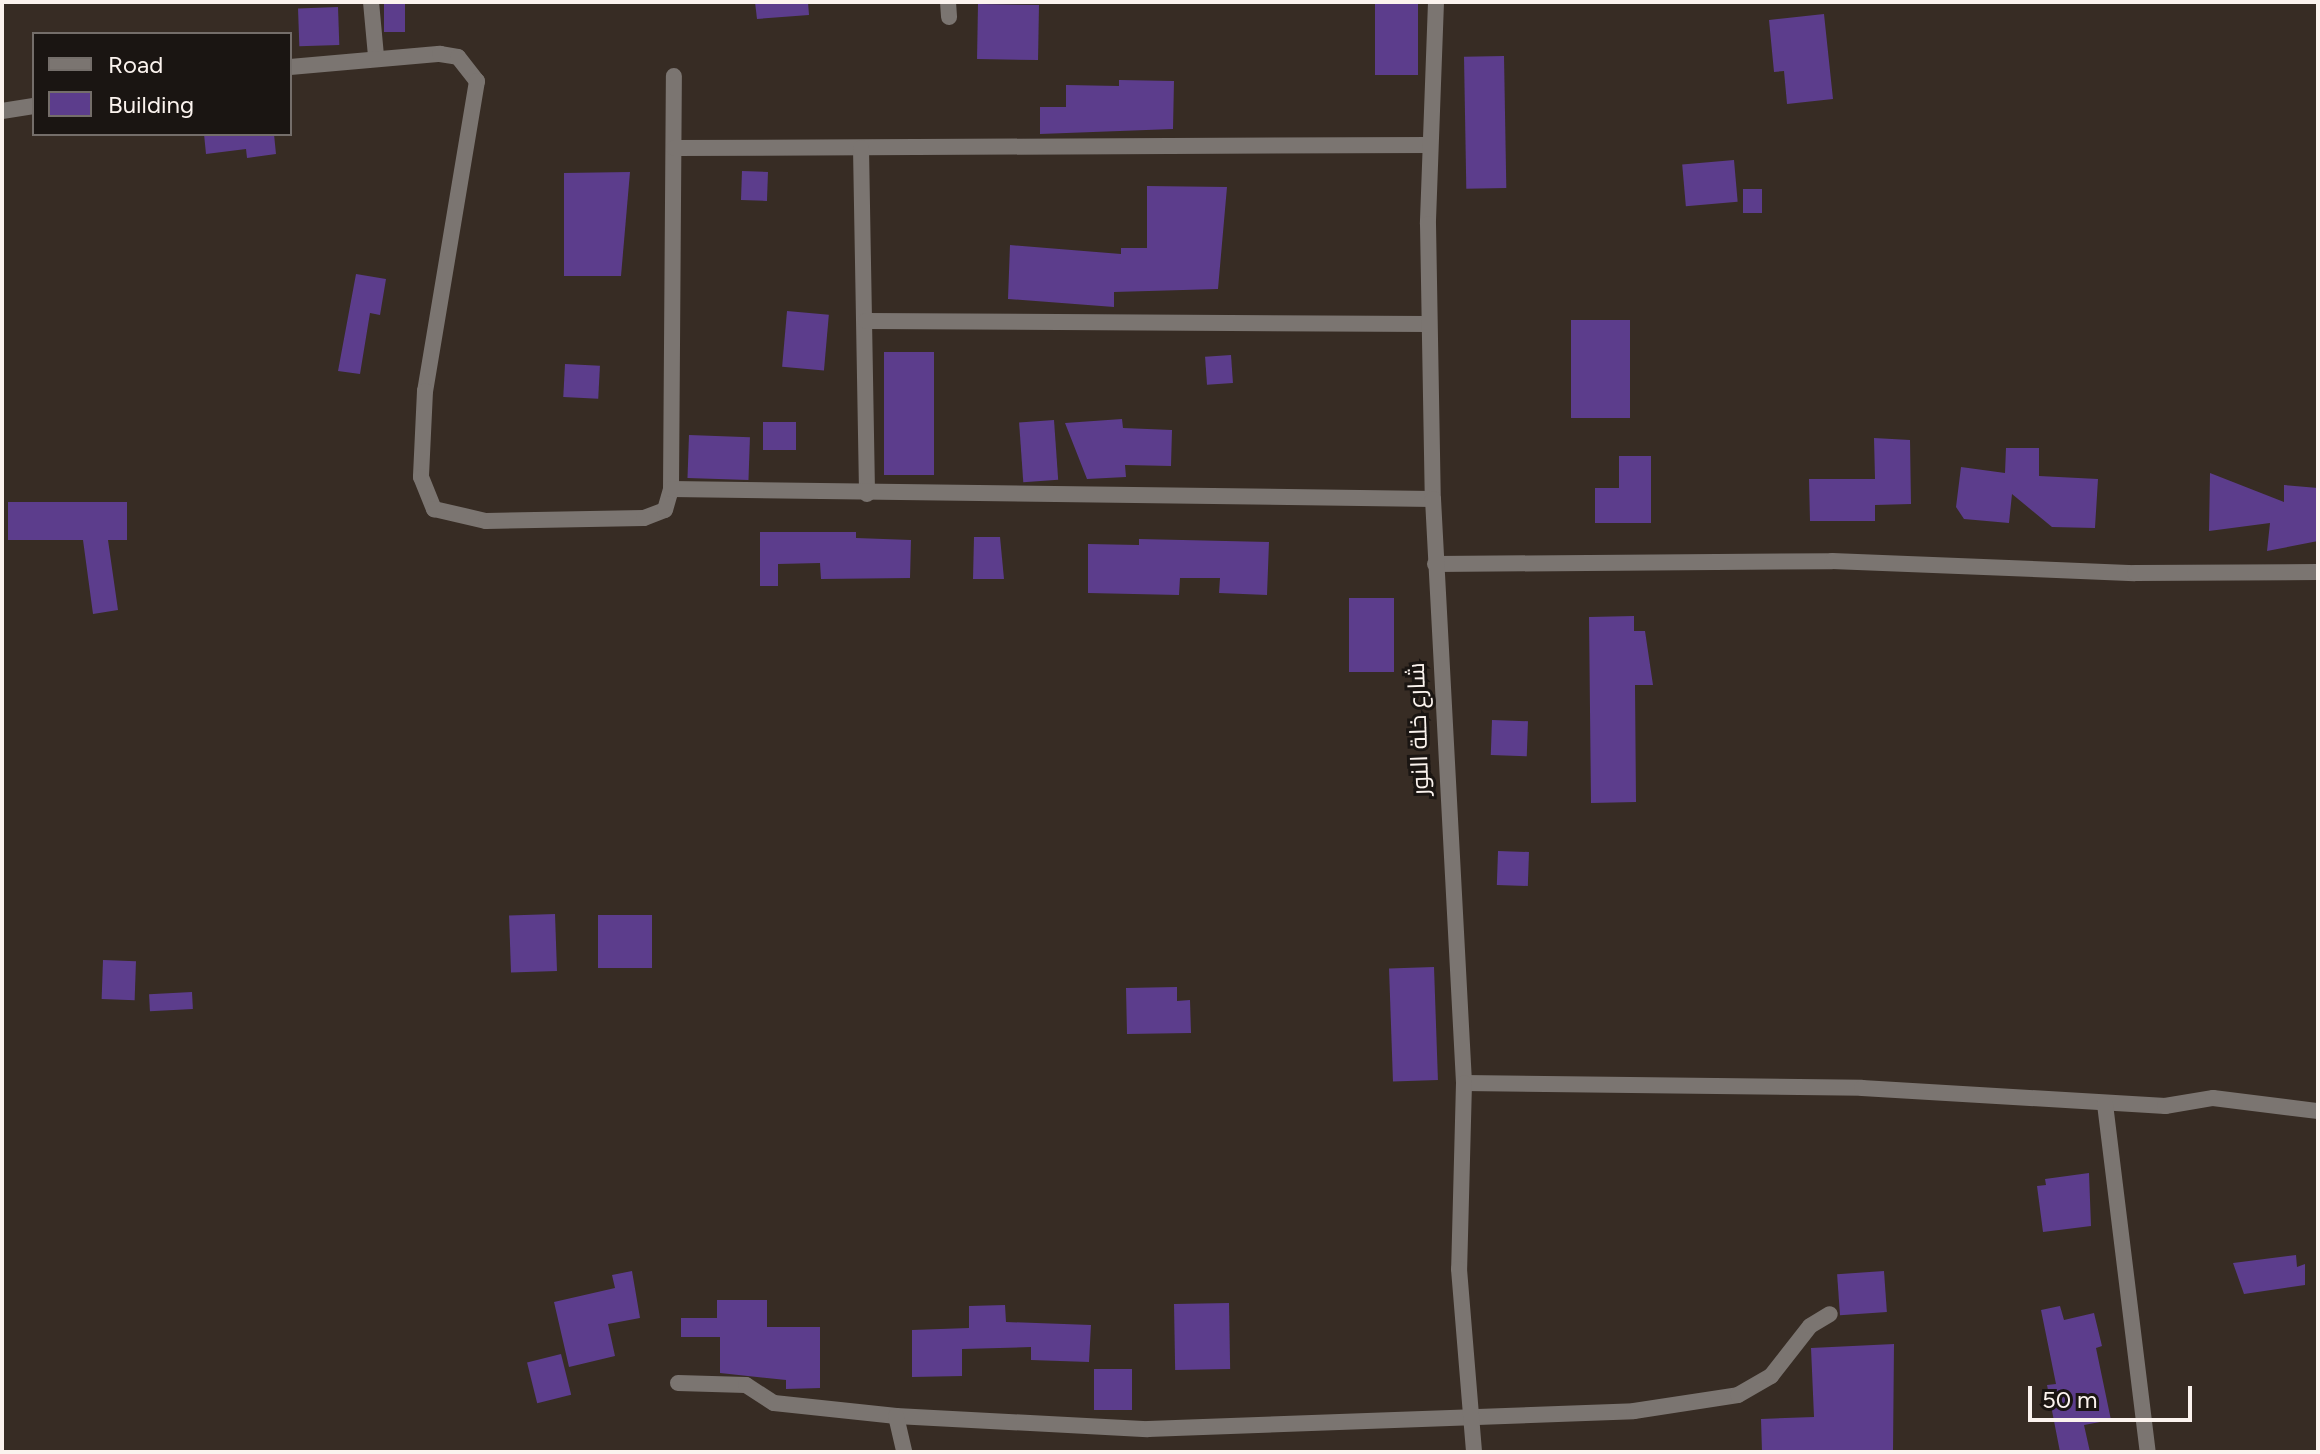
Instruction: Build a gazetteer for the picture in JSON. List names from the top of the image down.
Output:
{
  "streets": {
    "street": ["شارع خلة النور"]
  },
  "legend": ["Road", "Building"],
  "scale_bar": "50 m"
}
